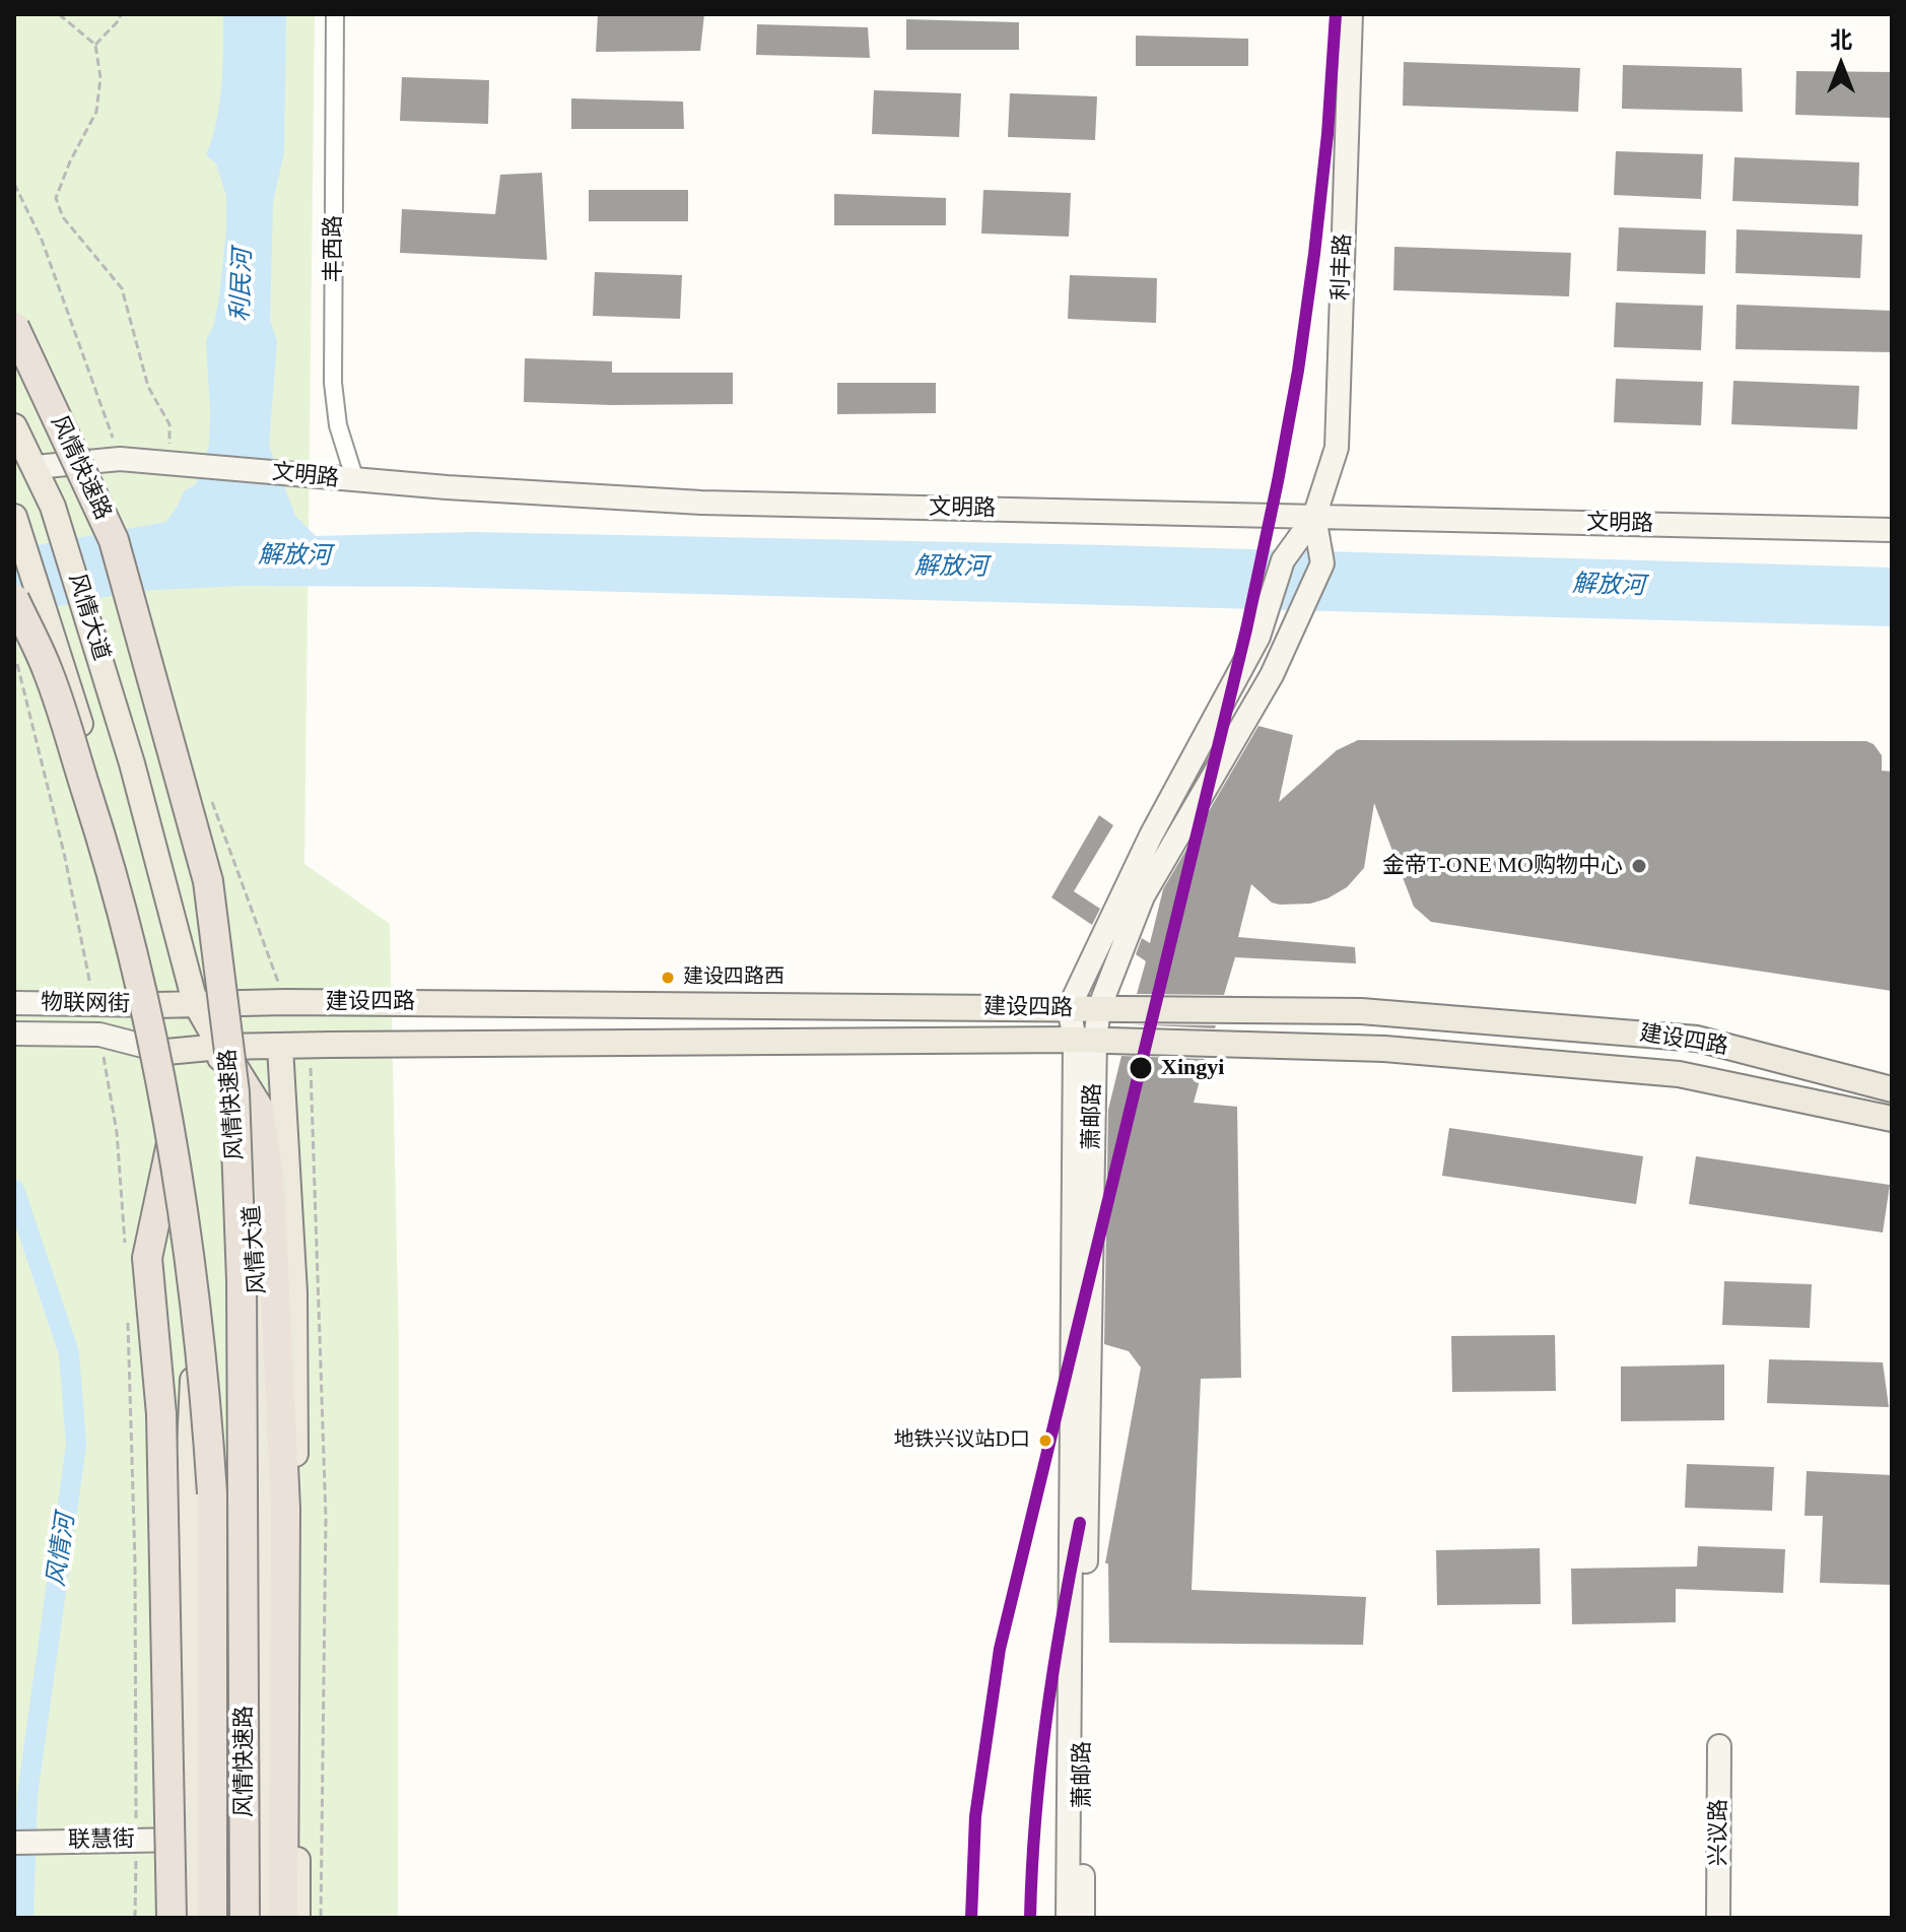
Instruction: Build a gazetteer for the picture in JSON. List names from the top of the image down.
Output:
{
  "streets": {
    "highway": ["风情快速路"],
    "main road": ["风情大道", "建设四路"],
    "street": [
      "丰西路",
      "利丰路",
      "文明路",
      "物联网街",
      "萧邮路",
      "兴议路",
      "联慧街"
    ]
  },
  "crossings": [
    ["丰西路", "文明路"],
    ["利丰路", "文明路"],
    ["利丰路", "萧邮路"],
    ["文明路", "风情大道"],
    ["文明路", "萧邮路"],
    ["风情大道", "建设四路"],
    ["风情大道", "物联网街"],
    ["风情大道", "联慧街"],
    ["建设四路", "物联网街"],
    ["建设四路", "萧邮路"]
  ],
  "water": ["利民河", "解放河", "风情河"],
  "places": [
    "金帝T-ONE MO购物中心",
    "建设四路西",
    "Xingyi",
    "地铁兴议站D口"
  ],
  "north": "top"
}
